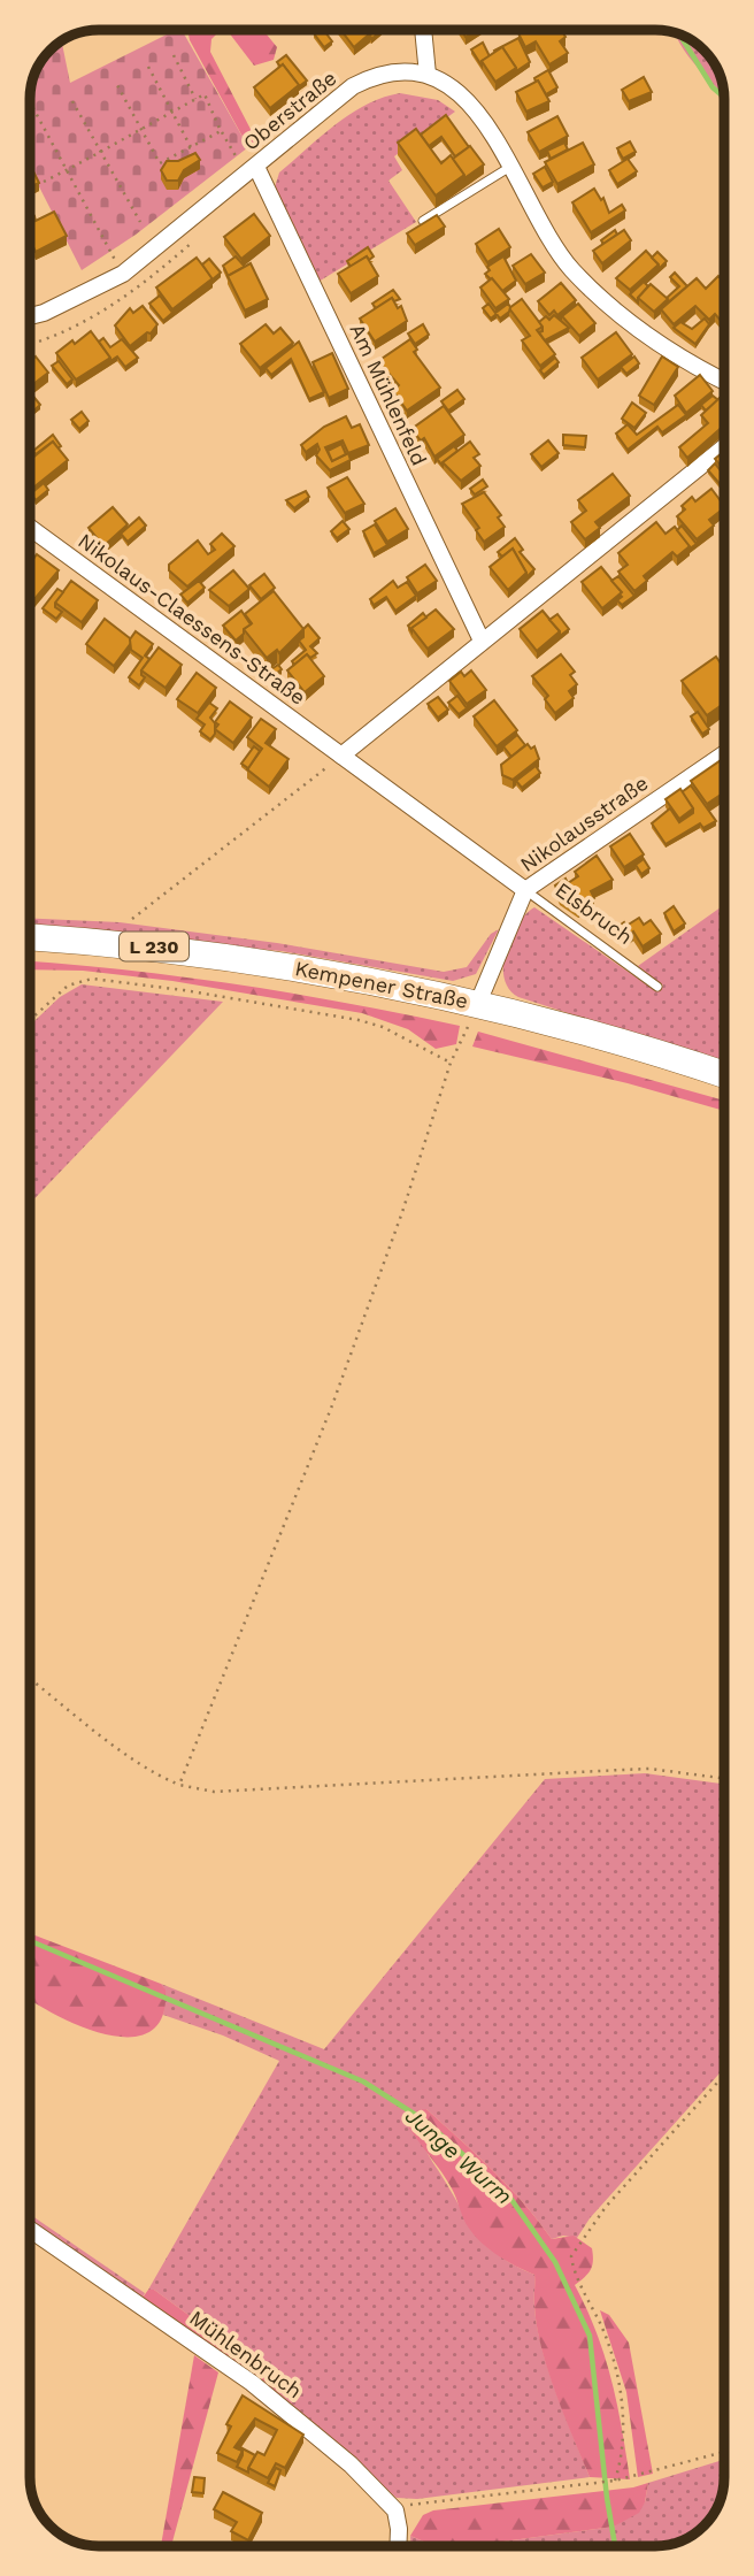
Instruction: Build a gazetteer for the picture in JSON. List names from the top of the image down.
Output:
{
  "streets": {
    "main road": ["L 230", "Kempener Straße"],
    "street": [
      "Oberstraße",
      "Am Mühlenfeld",
      "Nikolaus-Claessens-Straße",
      "Nikolausstraße",
      "Elsbruch",
      "Mühlenbruch"
    ]
  },
  "crossings": [
    ["Oberstraße", "Am Mühlenfeld"],
    ["Nikolaus-Claessens-Straße", "Nikolausstraße"],
    ["Nikolausstraße", "Elsbruch"],
    ["Elsbruch", "Kempener Straße"]
  ],
  "water": ["Junge Wurm"]
}
